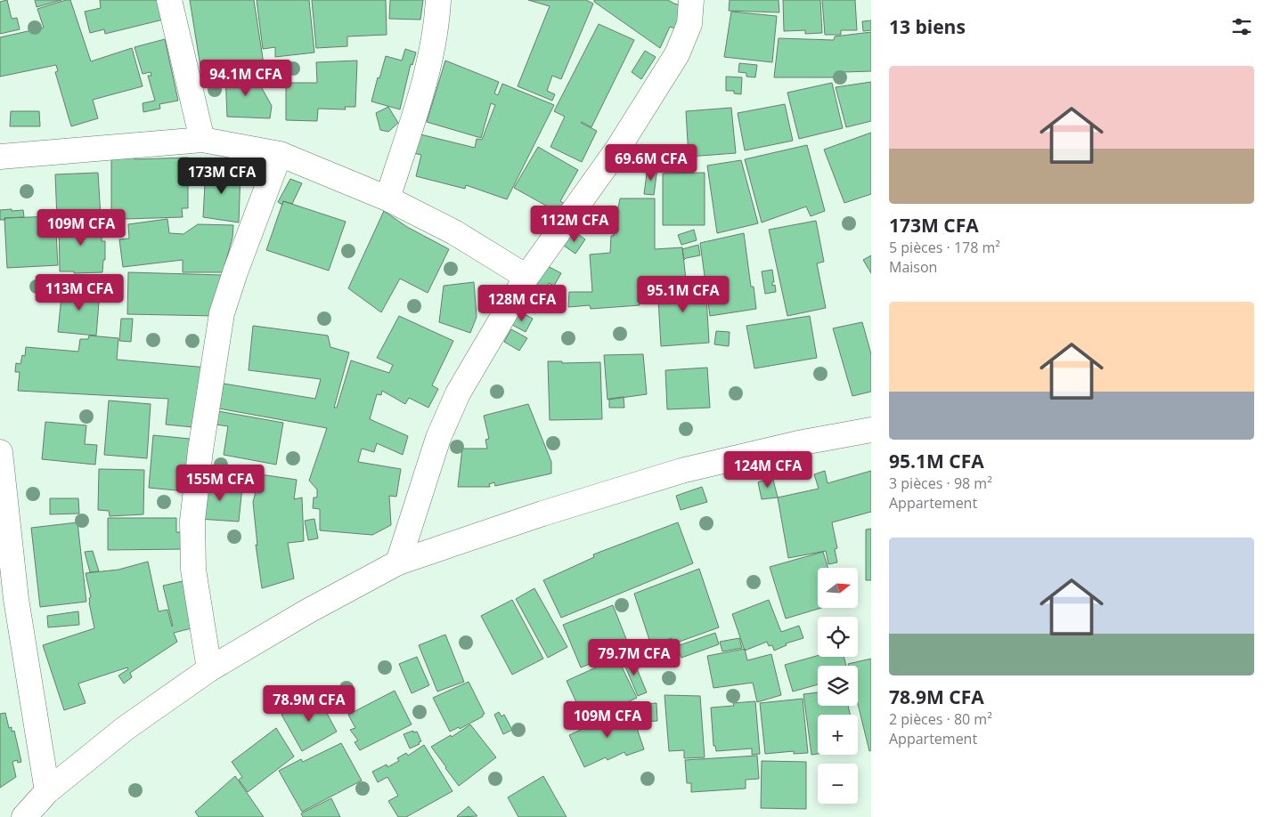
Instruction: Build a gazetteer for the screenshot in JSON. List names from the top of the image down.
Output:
{
  "north": "right",
  "page": {
    "heading": "13 biens",
    "list": [
      {
        "name": "173M CFA",
        "note": "5 pièces · 178 m² · Maison"
      },
      {
        "name": "95.1M CFA",
        "note": "3 pièces · 98 m² · Appartement"
      },
      {
        "name": "78.9M CFA",
        "note": "2 pièces · 80 m² · Appartement"
      }
    ],
    "price": [
      "94.1M CFA",
      "69.6M CFA",
      "173M CFA",
      "112M CFA",
      "109M CFA",
      "113M CFA",
      "95.1M CFA",
      "128M CFA",
      "124M CFA",
      "155M CFA",
      "79.7M CFA",
      "78.9M CFA",
      "109M CFA"
    ],
    "map_buttons": ["+", "−"]
  }
}
